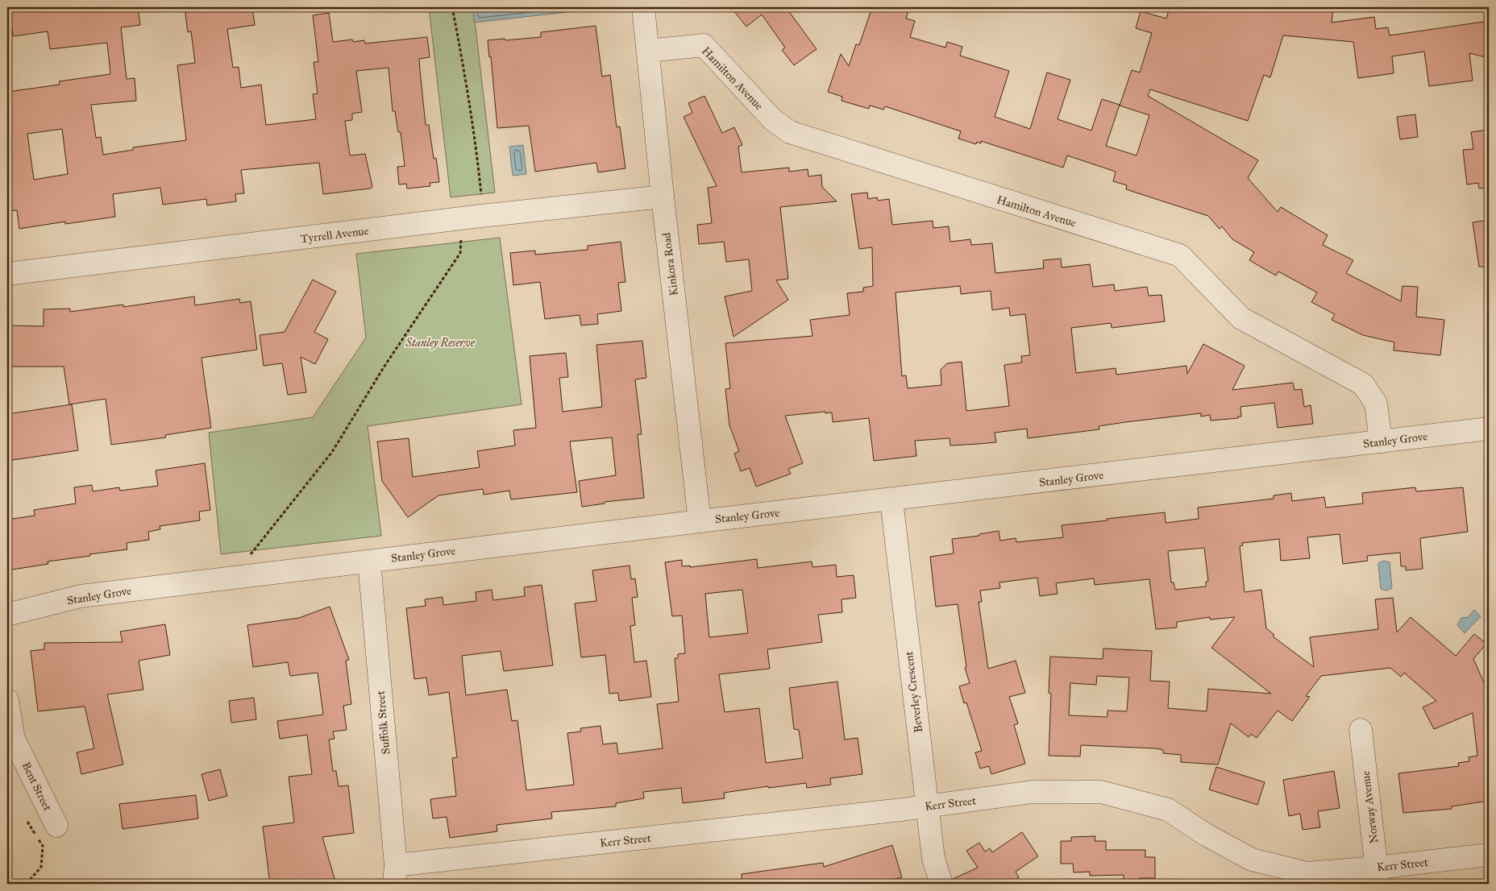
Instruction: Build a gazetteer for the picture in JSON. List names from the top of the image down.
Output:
{
  "streets": {
    "street": [
      "Hamilton Avenue",
      "Tyrrell Avenue",
      "Kinkora Road",
      "Stanley Grove",
      "Beverley Crescent",
      "Suffolk Street",
      "Bent Street",
      "Kerr Street",
      "Norway Avenue"
    ]
  },
  "crossings": [
    ["Hamilton Avenue", "Kinkora Road"],
    ["Hamilton Avenue", "Stanley Grove"],
    ["Tyrrell Avenue", "Kinkora Road"],
    ["Kinkora Road", "Stanley Grove"],
    ["Stanley Grove", "Beverley Crescent"],
    ["Stanley Grove", "Suffolk Street"],
    ["Beverley Crescent", "Kerr Street"],
    ["Suffolk Street", "Kerr Street"],
    ["Kerr Street", "Norway Avenue"]
  ],
  "parks": ["Stanley Reserve"]
}
